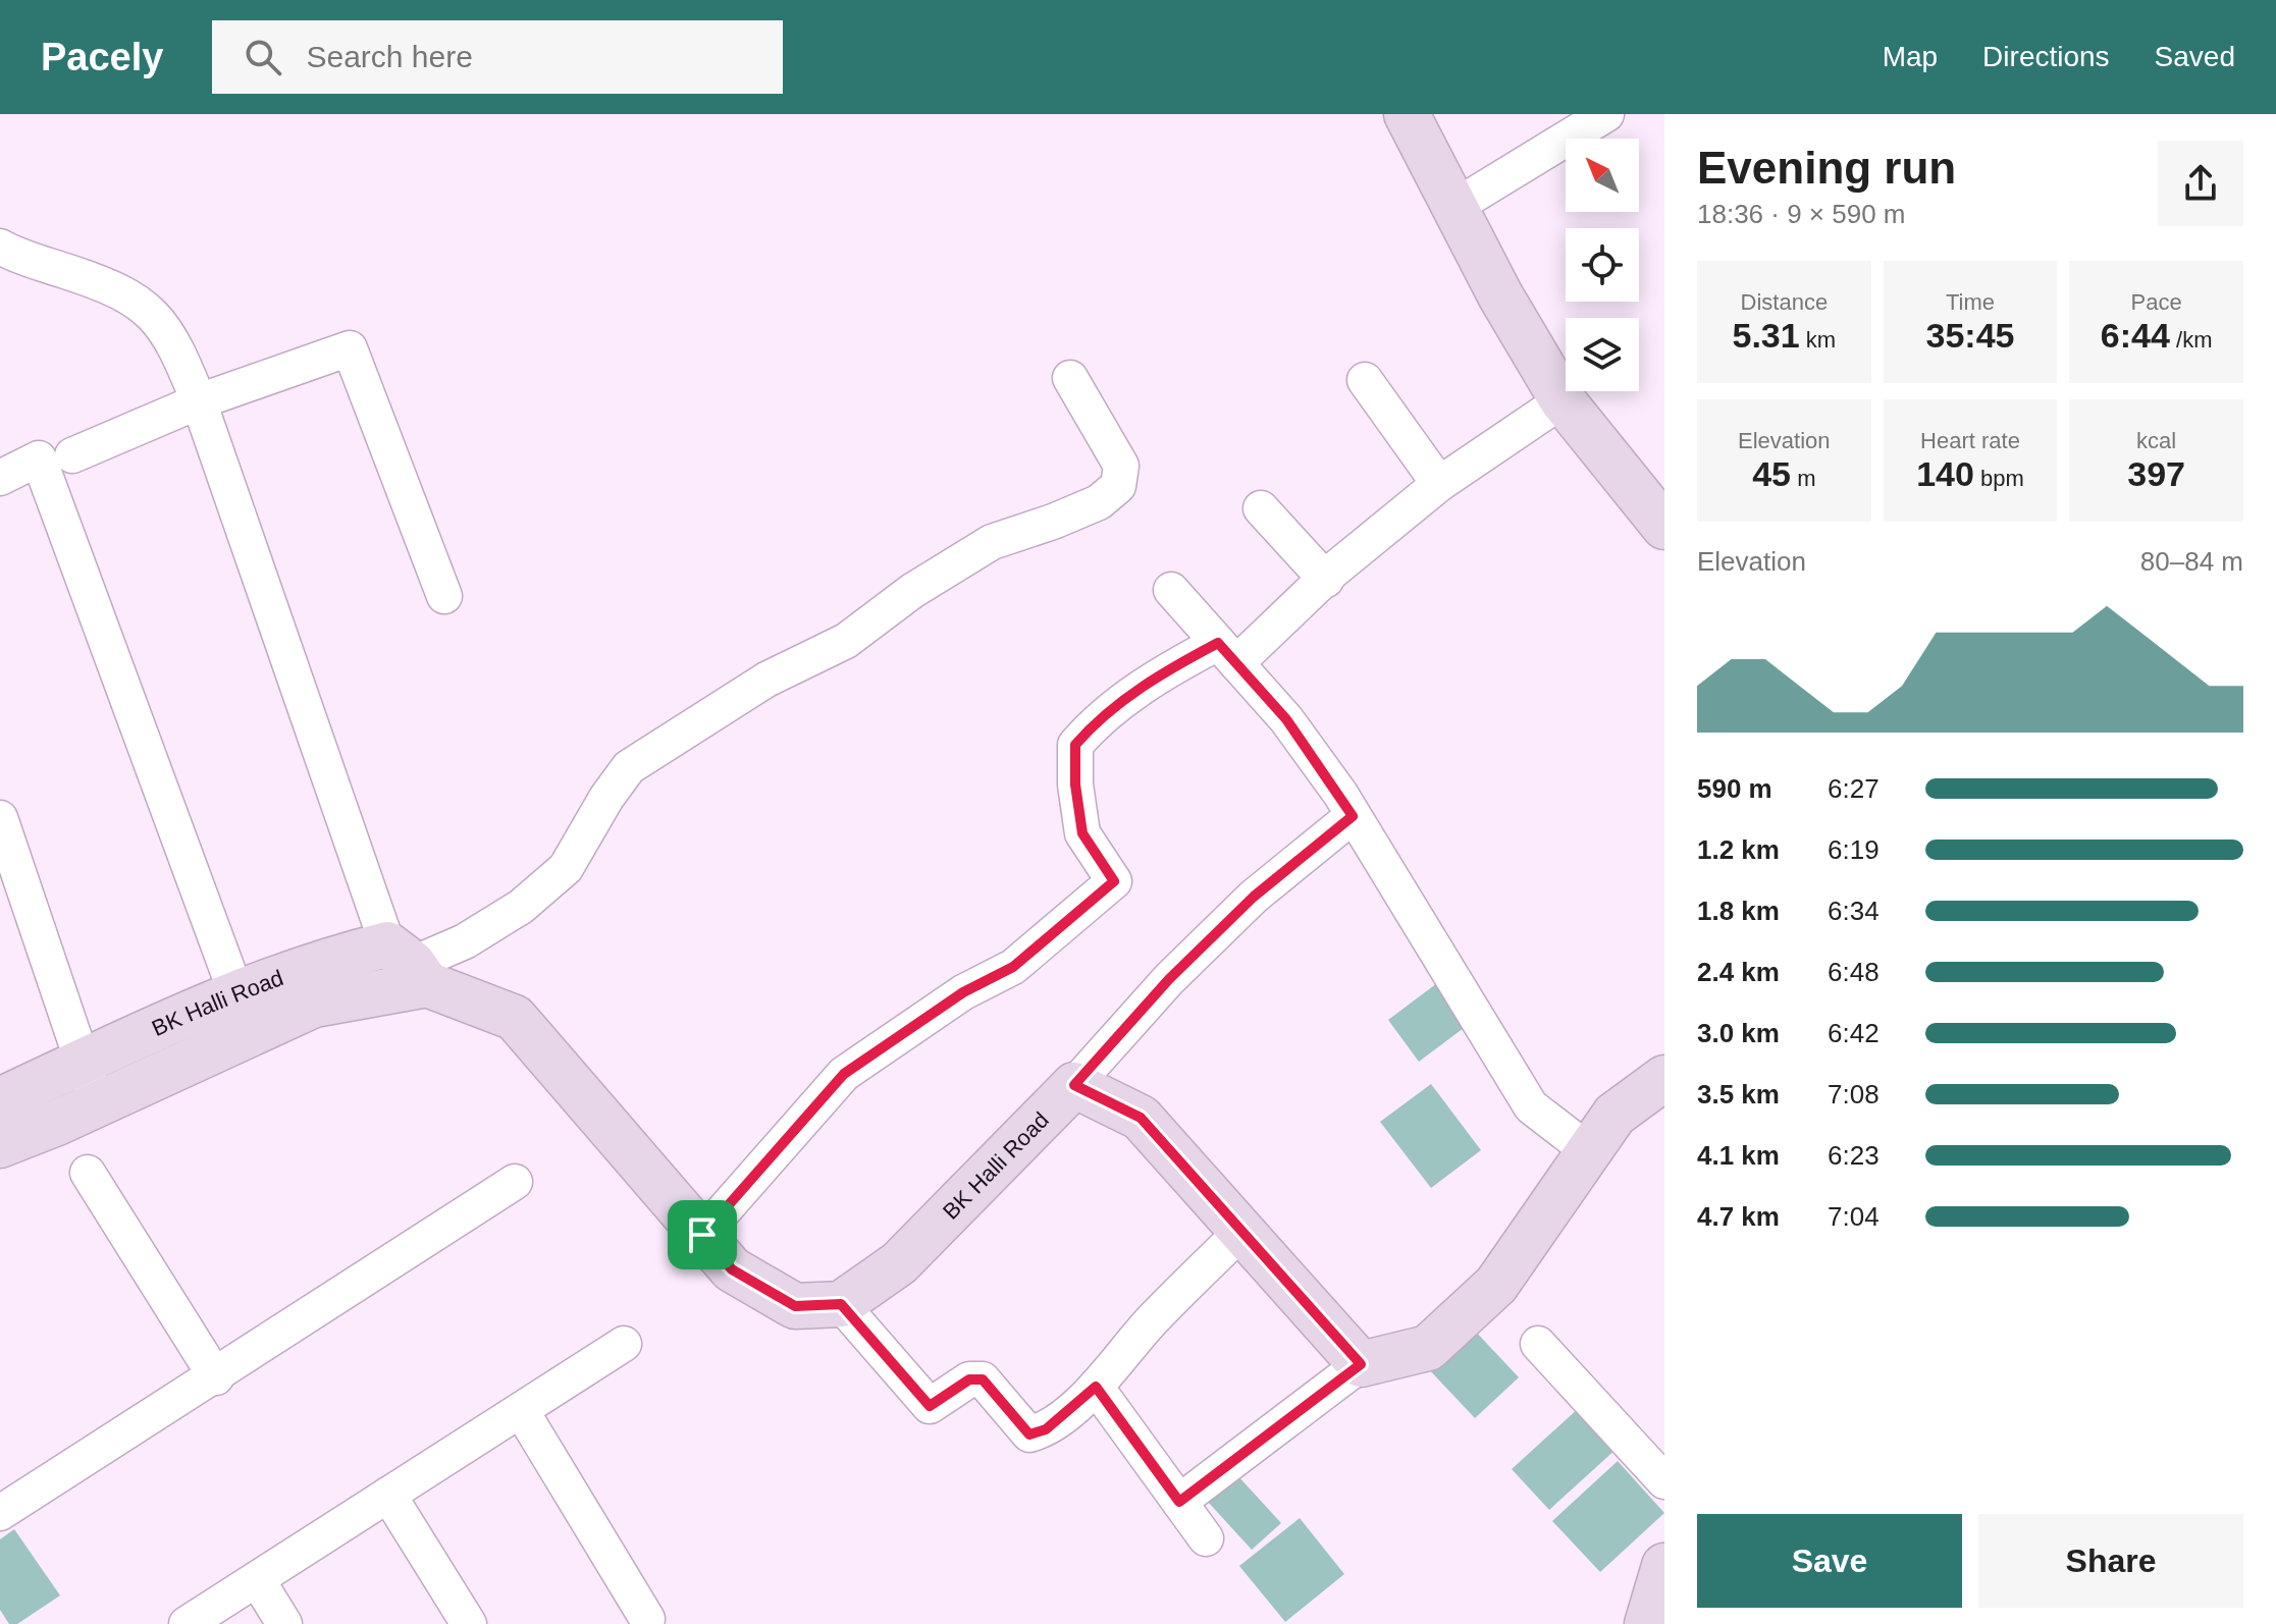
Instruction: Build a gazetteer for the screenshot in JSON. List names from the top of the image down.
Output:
{
  "streets": {
    "main road": ["BK Halli Road"]
  },
  "north": "top left",
  "page": {
    "header": "Pacely",
    "search": "Search here",
    "nav": ["Map", "Directions", "Saved"],
    "heading": ["Evening run", "18:36 · 9 × 590 m"],
    "stats": [
      ["Distance", "5.31 km"],
      ["Time", "35:45"],
      ["Pace", "6:44 /km"],
      ["Elevation", "45 m"],
      ["Heart rate", "140 bpm"],
      ["kcal", "397"]
    ],
    "chart": ["Elevation", "80–84 m"],
    "list": [
      {
        "name": "590 m",
        "note": "6:27"
      },
      {
        "name": "1.2 km",
        "note": "6:19"
      },
      {
        "name": "1.8 km",
        "note": "6:34"
      },
      {
        "name": "2.4 km",
        "note": "6:48"
      },
      {
        "name": "3.0 km",
        "note": "6:42"
      },
      {
        "name": "3.5 km",
        "note": "7:08"
      },
      {
        "name": "4.1 km",
        "note": "6:23"
      },
      {
        "name": "4.7 km",
        "note": "7:04"
      }
    ],
    "buttons": ["Save", "Share"]
  }
}
